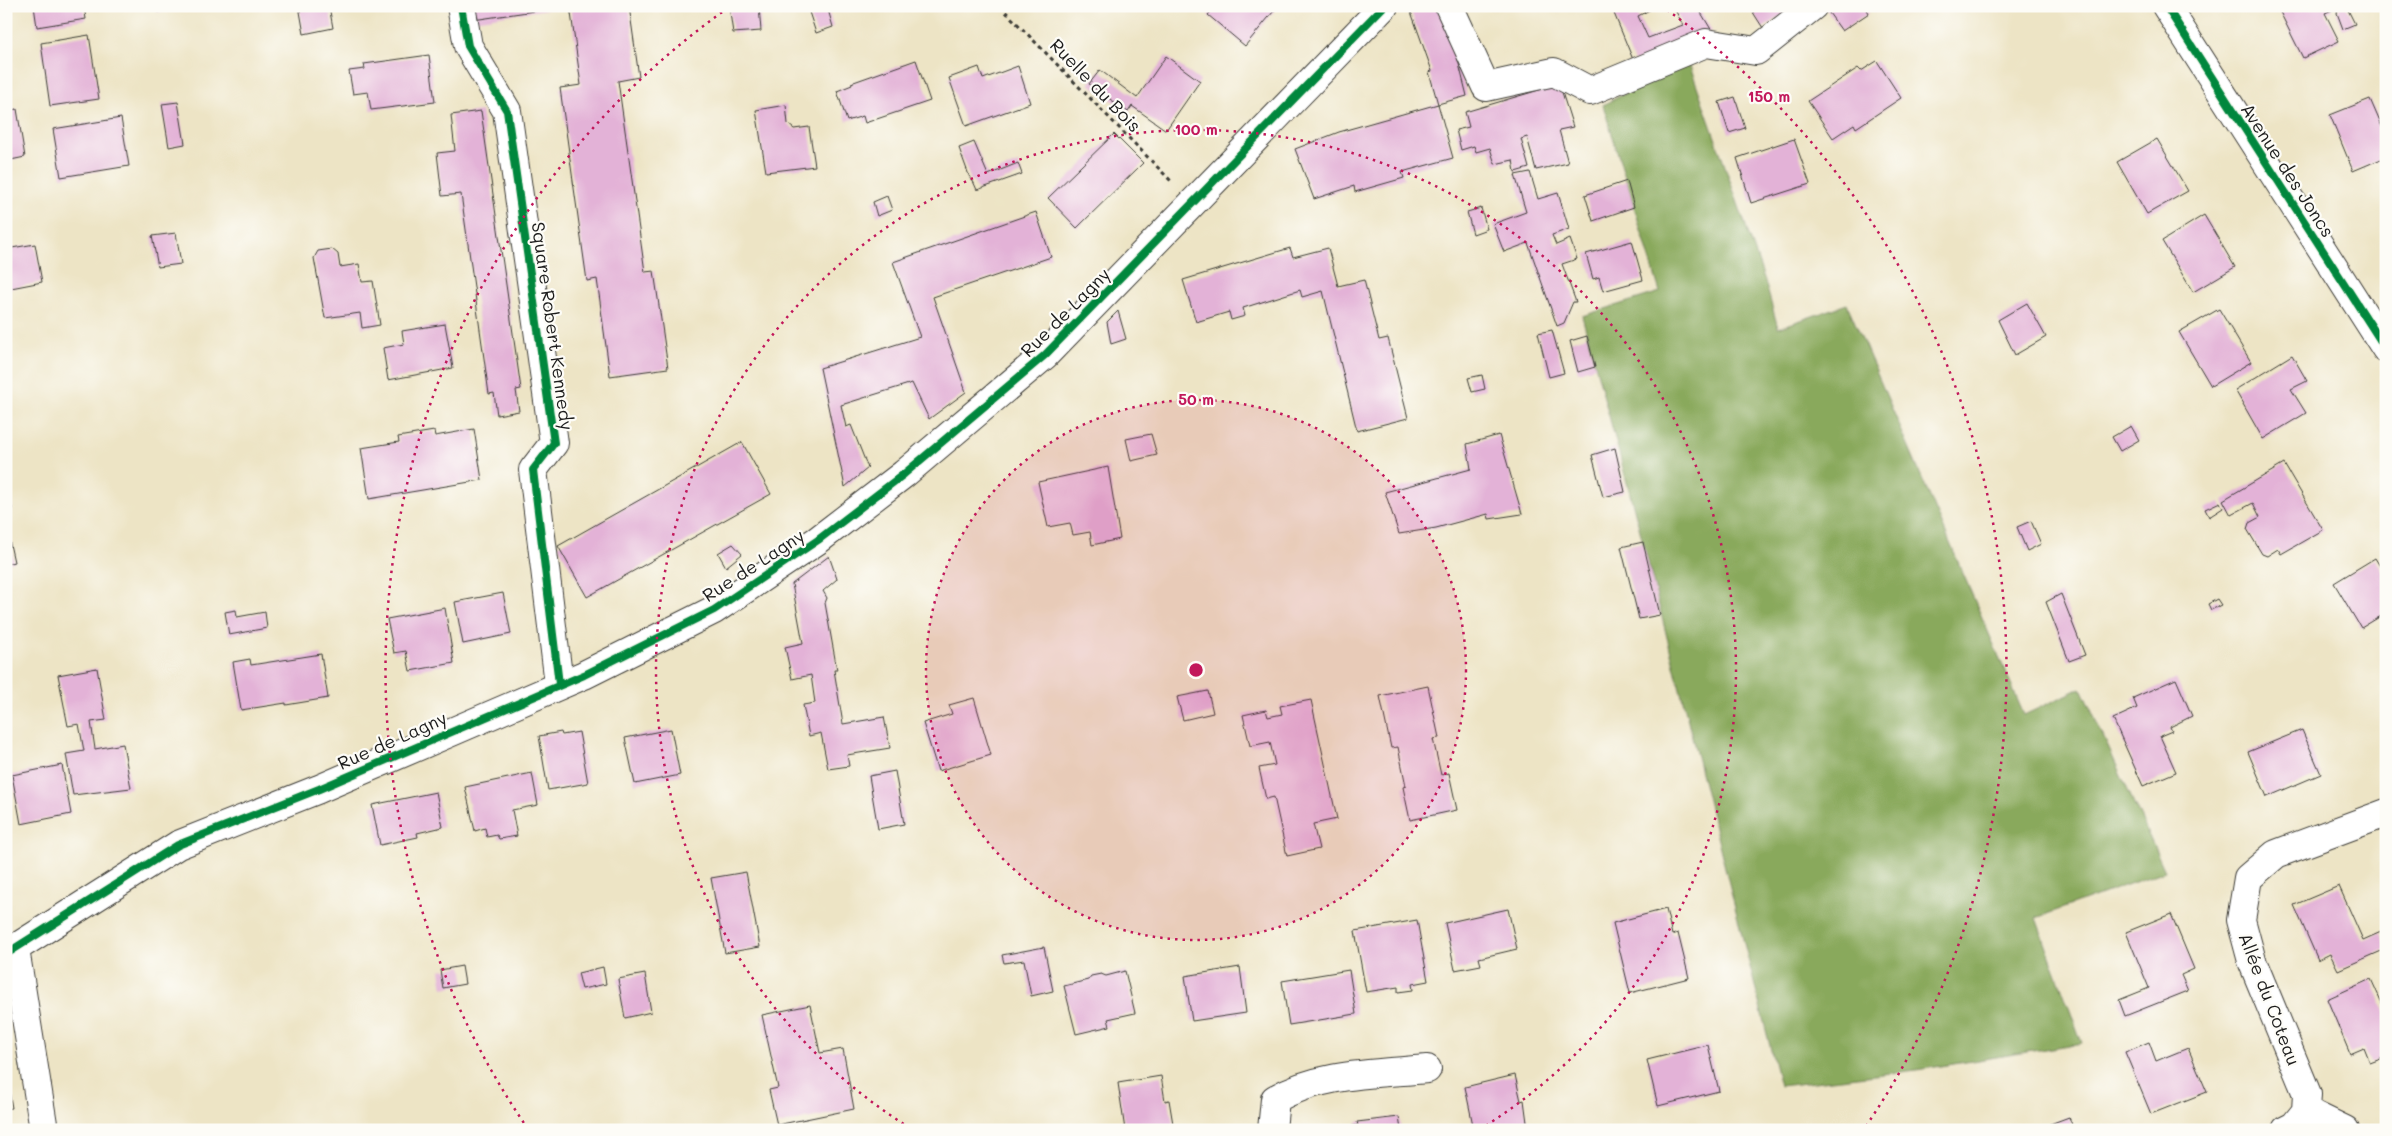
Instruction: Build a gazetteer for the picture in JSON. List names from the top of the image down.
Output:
{
  "streets": {
    "street": [
      "Avenue des Joncs",
      "Rue de Lagny",
      "Square Robert Kennedy",
      "Allée du Coteau"
    ],
    "path": ["Ruelle du Bois"]
  },
  "crossings": [
    ["Ruelle du Bois", "Rue de Lagny"],
    ["Rue de Lagny", "Square Robert Kennedy"]
  ],
  "rings": ["150 m", "100 m", "50 m"]
}
